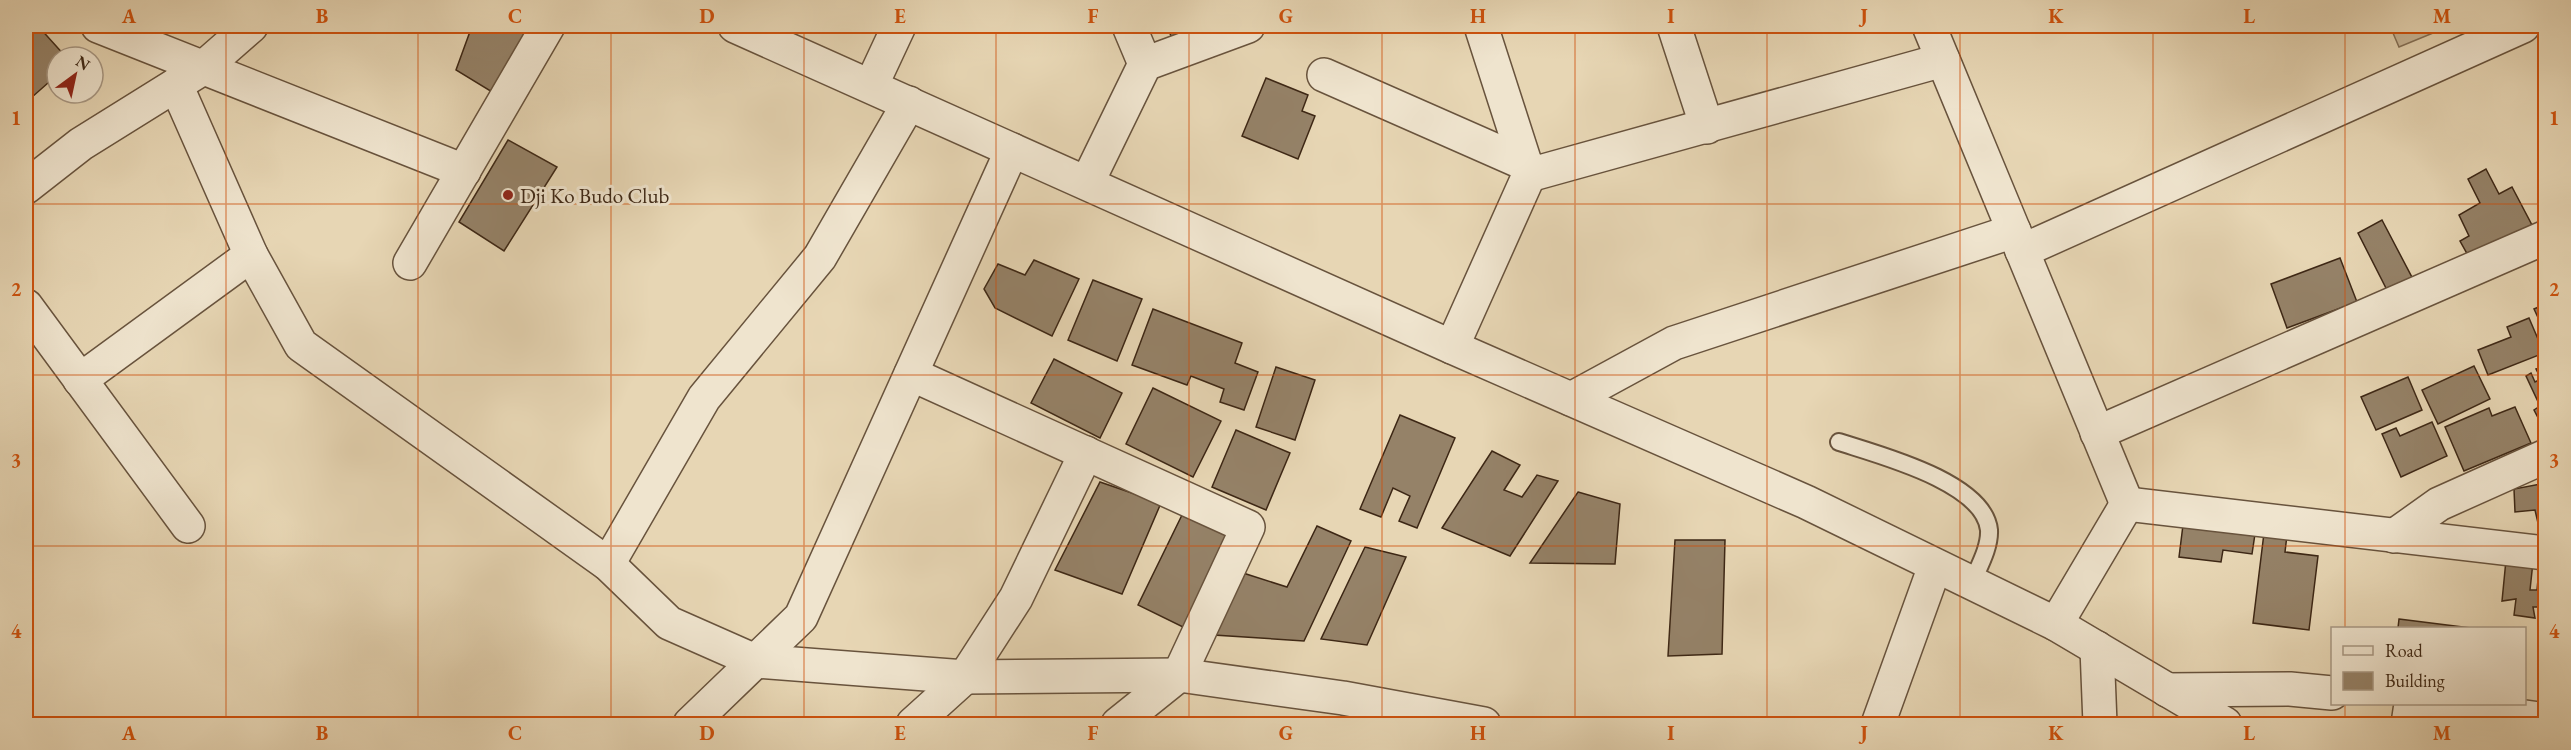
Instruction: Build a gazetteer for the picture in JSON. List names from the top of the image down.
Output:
{
  "places": ["Dji Ko Budo Club"],
  "legend": ["Road", "Building"],
  "north": "top right",
  "grid": {
    "columns": [
      "A",
      "B",
      "C",
      "D",
      "E",
      "F",
      "G",
      "H",
      "I",
      "J",
      "K",
      "L",
      "M"
    ],
    "rows": [
      "1",
      "2",
      "3",
      "4"
    ]
  }
}
